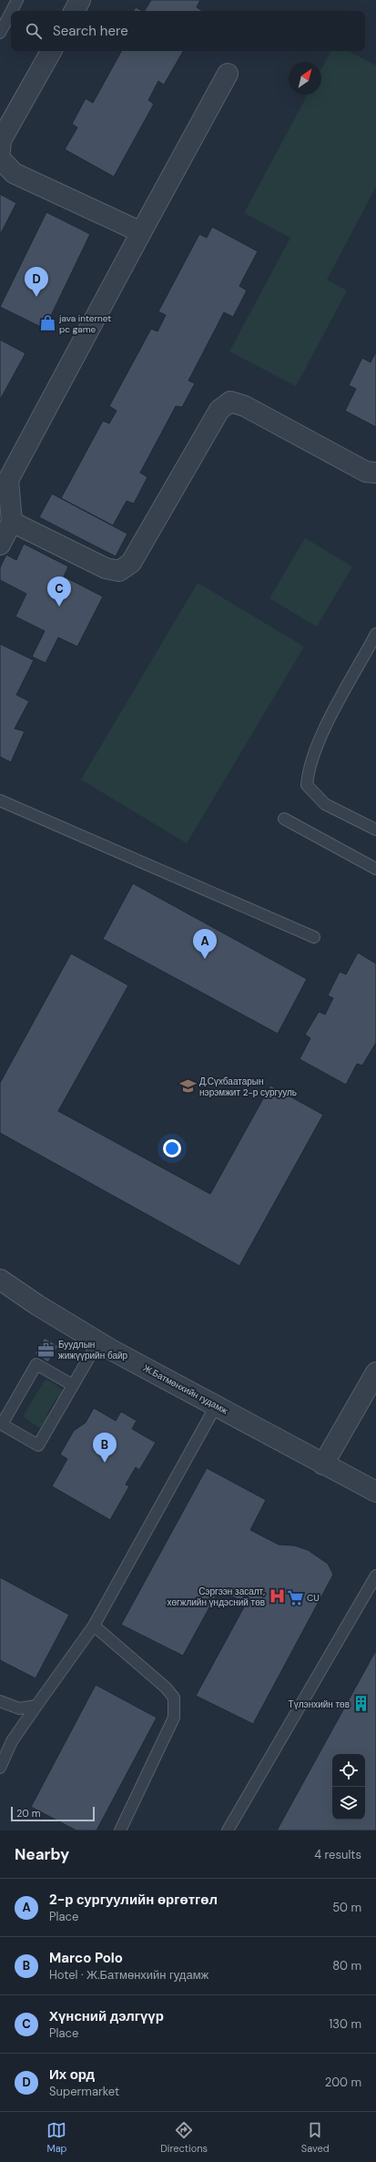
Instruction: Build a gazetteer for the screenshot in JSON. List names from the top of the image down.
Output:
{
  "streets": {
    "street": ["Ж.Батмөнхийн гудамж"]
  },
  "places": {
    "shop": ["java internet pc game"],
    "school or university": ["Д.Сүхбаатарын нэрэмжит 2-р сургууль"],
    "office": ["Буудлын жижүүрийн байр"],
    "hospital": ["Сэргээн засалт, хөгжлийн үндэсний төв"],
    "supermarket": ["CU"],
    "building": ["Түлэнхийн төв"]
  },
  "scale_bar": "20 m",
  "north": "top right",
  "page": {
    "search": "Search here",
    "pins": [
      "D",
      "C",
      "A",
      "B"
    ],
    "scale": "20 m",
    "heading": ["Nearby", "4 results"],
    "list": [
      {
        "mark": "A",
        "name": "2-р сургуулийн өргөтгөл",
        "note": "Place",
        "value": "50 m"
      },
      {
        "mark": "B",
        "name": "Marco Polo",
        "note": "Hotel · Ж.Батмөнхийн гудамж",
        "value": "80 m"
      },
      {
        "mark": "C",
        "name": "Хүнсний дэлгүүр",
        "note": "Place",
        "value": "130 m"
      },
      {
        "mark": "D",
        "name": "Их орд",
        "note": "Supermarket",
        "value": "200 m"
      }
    ],
    "nav": ["Map", "Directions", "Saved"]
  }
}
